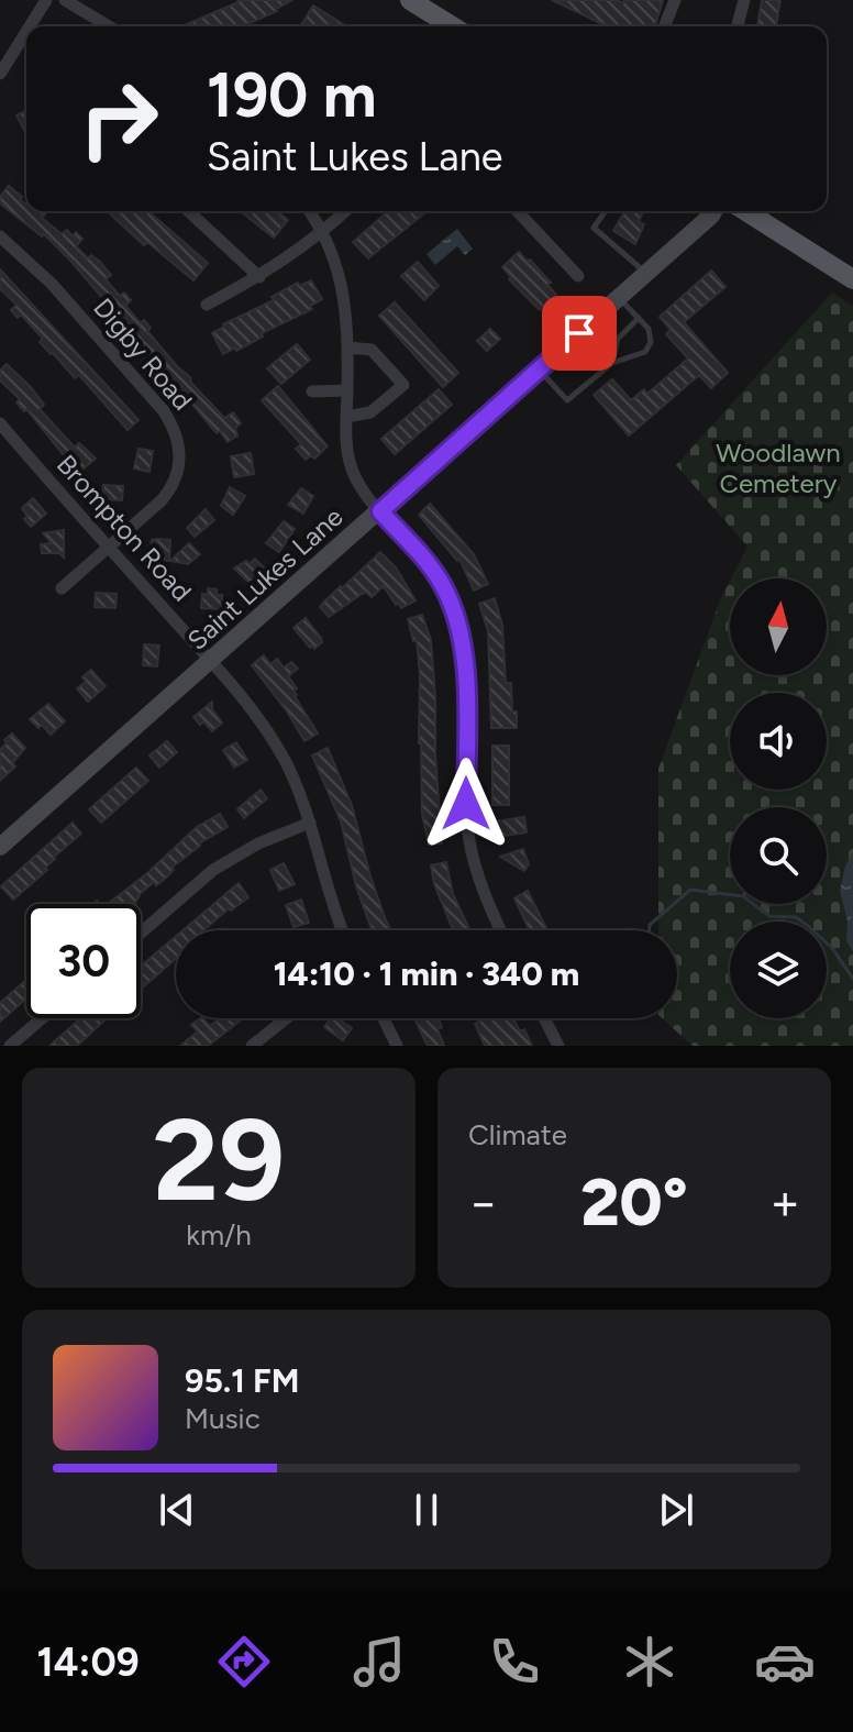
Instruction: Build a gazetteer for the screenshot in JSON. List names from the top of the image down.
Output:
{
  "streets": {
    "street": ["Digby Road", "Brompton Road", "Saint Lukes Lane"]
  },
  "crossings": [
    ["Digby Road", "Brompton Road"],
    ["Brompton Road", "Saint Lukes Lane"]
  ],
  "parks": ["Woodlawn Cemetery"],
  "north": "top",
  "page": {
    "turn": ["190 m", "Saint Lukes Lane"],
    "limit": "30",
    "trip": "14:10 · 1 min · 340 m",
    "tile": [
      ["29", "km/h"],
      "Climate"
    ],
    "heat": ["−", "20°", "+"],
    "song": ["95.1 FM", "Music"],
    "tabs": "14:09"
  }
}
